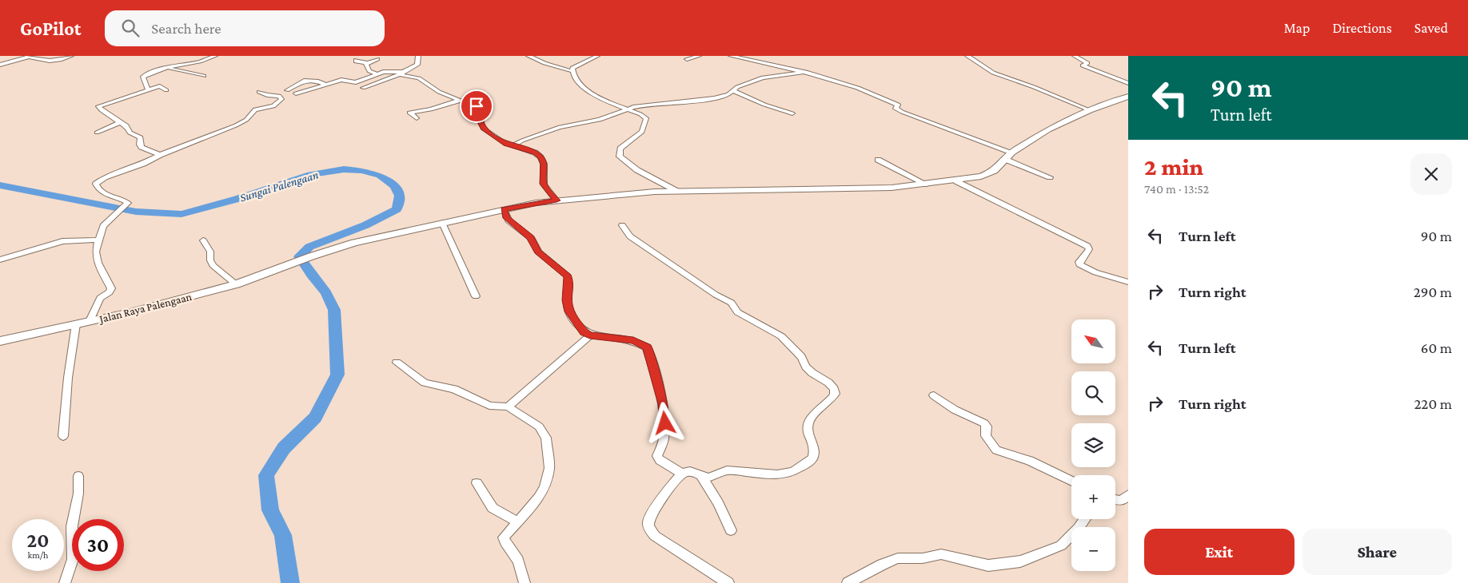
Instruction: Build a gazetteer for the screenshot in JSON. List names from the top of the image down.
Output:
{
  "streets": {
    "street": ["Jalan Raya Palengaan"]
  },
  "water": ["Sungai Palengaan"],
  "north": "top left",
  "page": {
    "header": "GoPilot",
    "search": "Search here",
    "nav": ["Map", "Directions", "Saved"],
    "turn": ["90 m", "Turn left"],
    "heading": ["2 min", "740 m · 13:52"],
    "list": [
      {
        "name": "Turn left",
        "value": "90 m"
      },
      {
        "name": "Turn right",
        "value": "290 m"
      },
      {
        "name": "Turn left",
        "value": "60 m"
      },
      {
        "name": "Turn right",
        "value": "220 m"
      }
    ],
    "map_buttons": ["+", "−"],
    "speed": "20 km/h",
    "limit": "30",
    "buttons": ["Exit", "Share"]
  }
}
